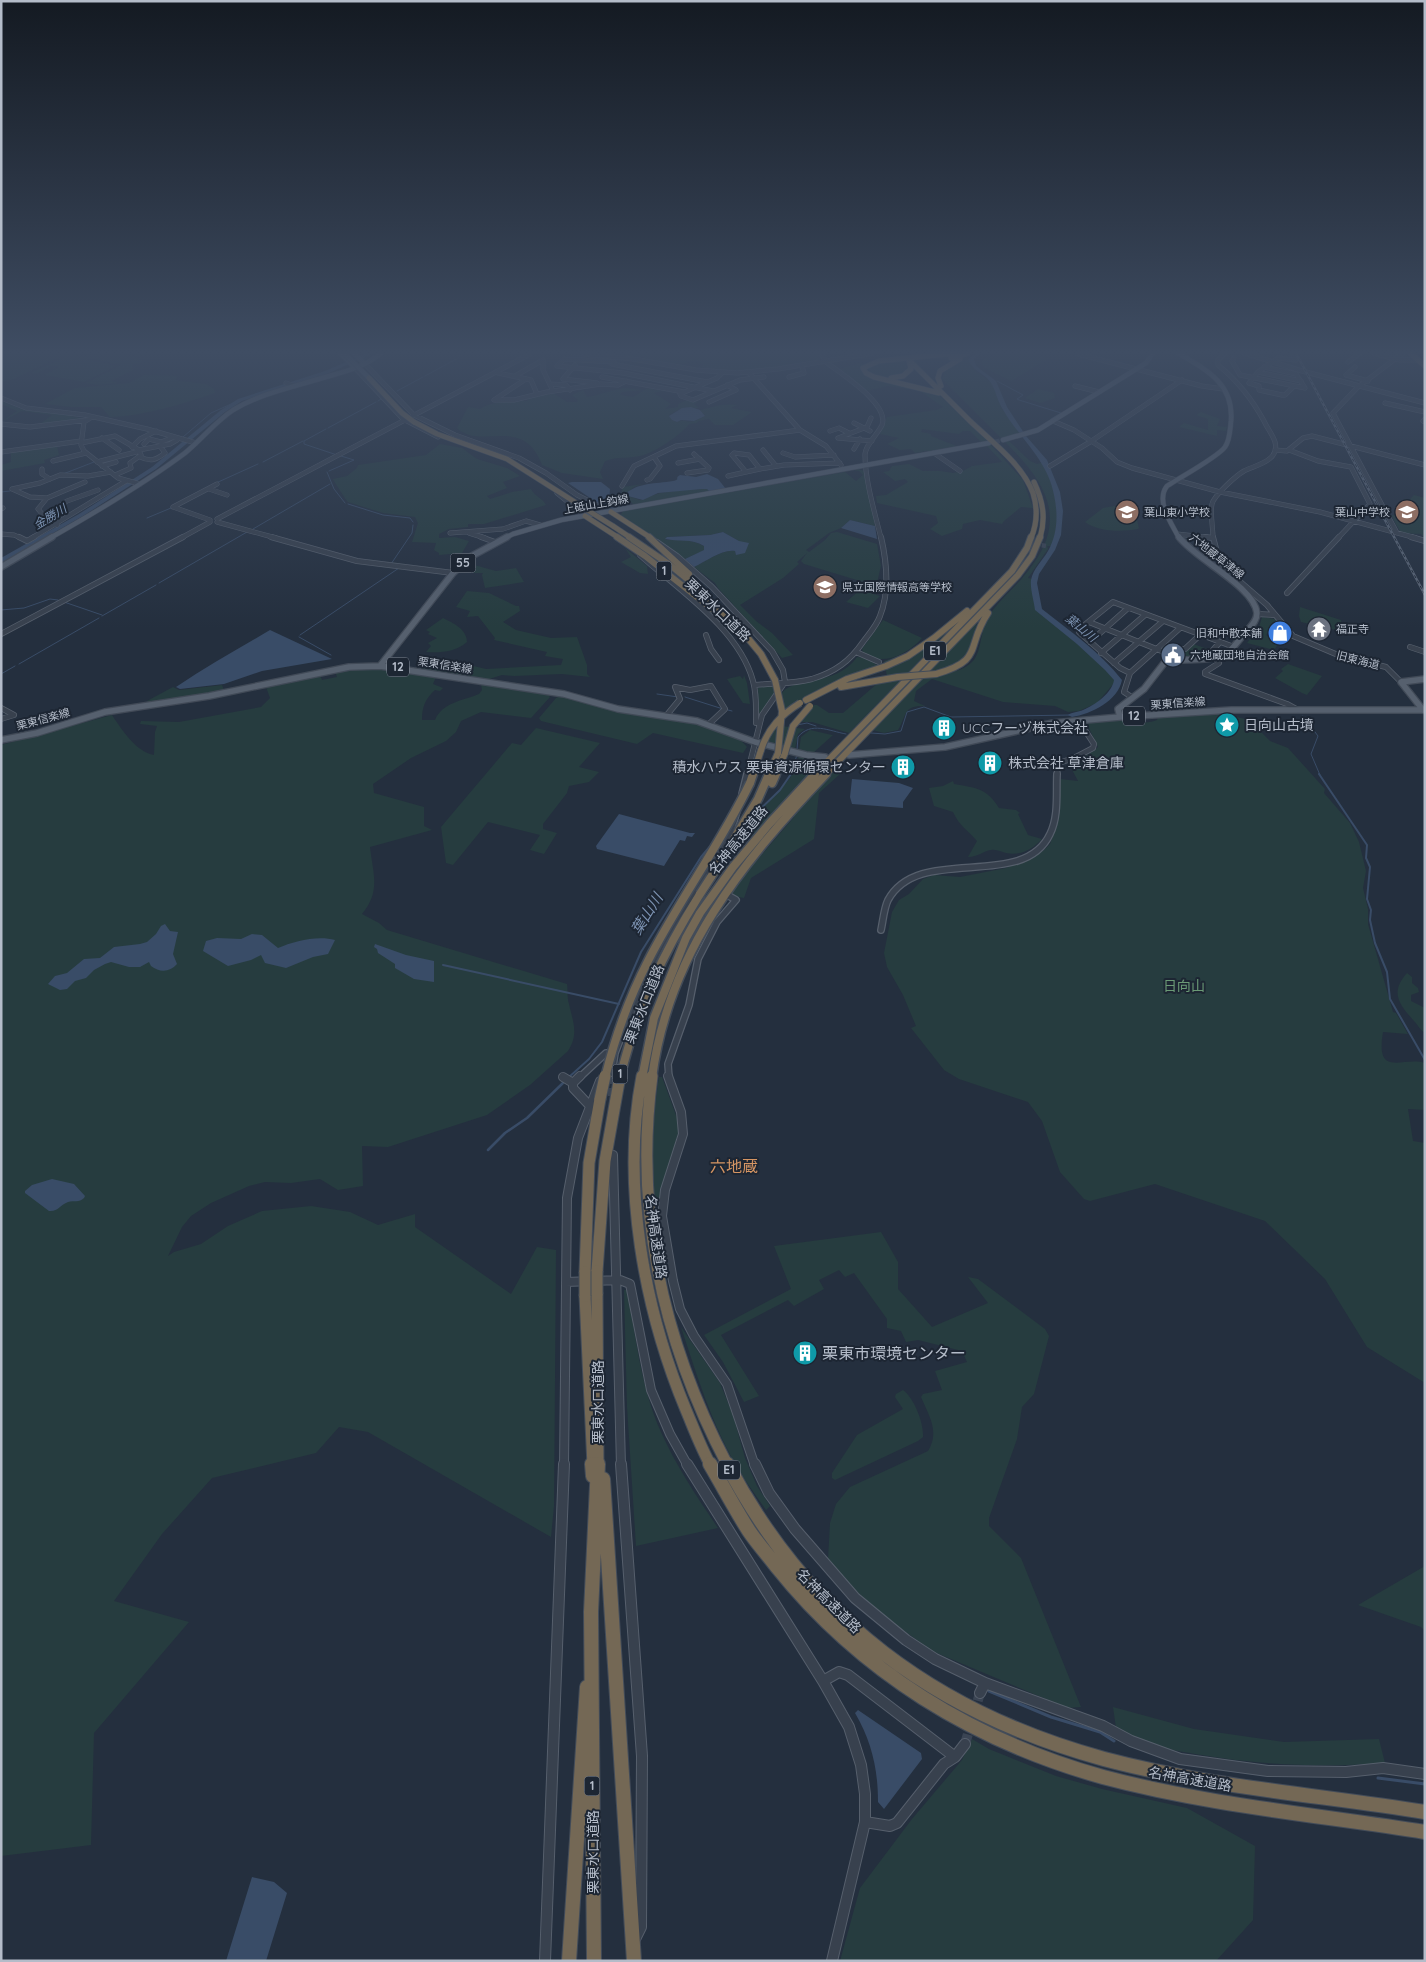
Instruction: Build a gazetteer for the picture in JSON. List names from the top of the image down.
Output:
{
  "streets": {
    "highway": [
      "1",
      "栗東水口道路",
      "E1",
      "名神高速道路"
    ],
    "main road": [
      "上砥山上鈎線",
      "六地蔵草津線",
      "55",
      "栗東信楽線",
      "12"
    ],
    "street": ["旧東海道"]
  },
  "crossings": [
    ["上砥山上鈎線", "1"],
    ["上砥山上鈎線", "栗東水口道路"],
    ["上砥山上鈎線", "栗東信楽線"],
    ["1", "栗東水口道路"],
    ["栗東水口道路", "栗東信楽線"],
    ["旧東海道", "栗東信楽線"]
  ],
  "districts": ["六地蔵"],
  "water": ["金勝川", "葉山川"],
  "parks": ["日向山"],
  "places": {
    "school or university": ["葉山東小学校", "葉山中学校", "県立国際情報高等学校"],
    "temple": ["福正寺"],
    "shop": ["旧和中散本舗"],
    "public building": ["六地蔵団地自治会館"],
    "place": ["日向山古墳"],
    "building": [
      "UCCフーヅ株式会社",
      "株式会社 草津倉庫",
      "積水ハウス 栗東資源循環センター",
      "栗東市環境センター"
    ]
  }
}
